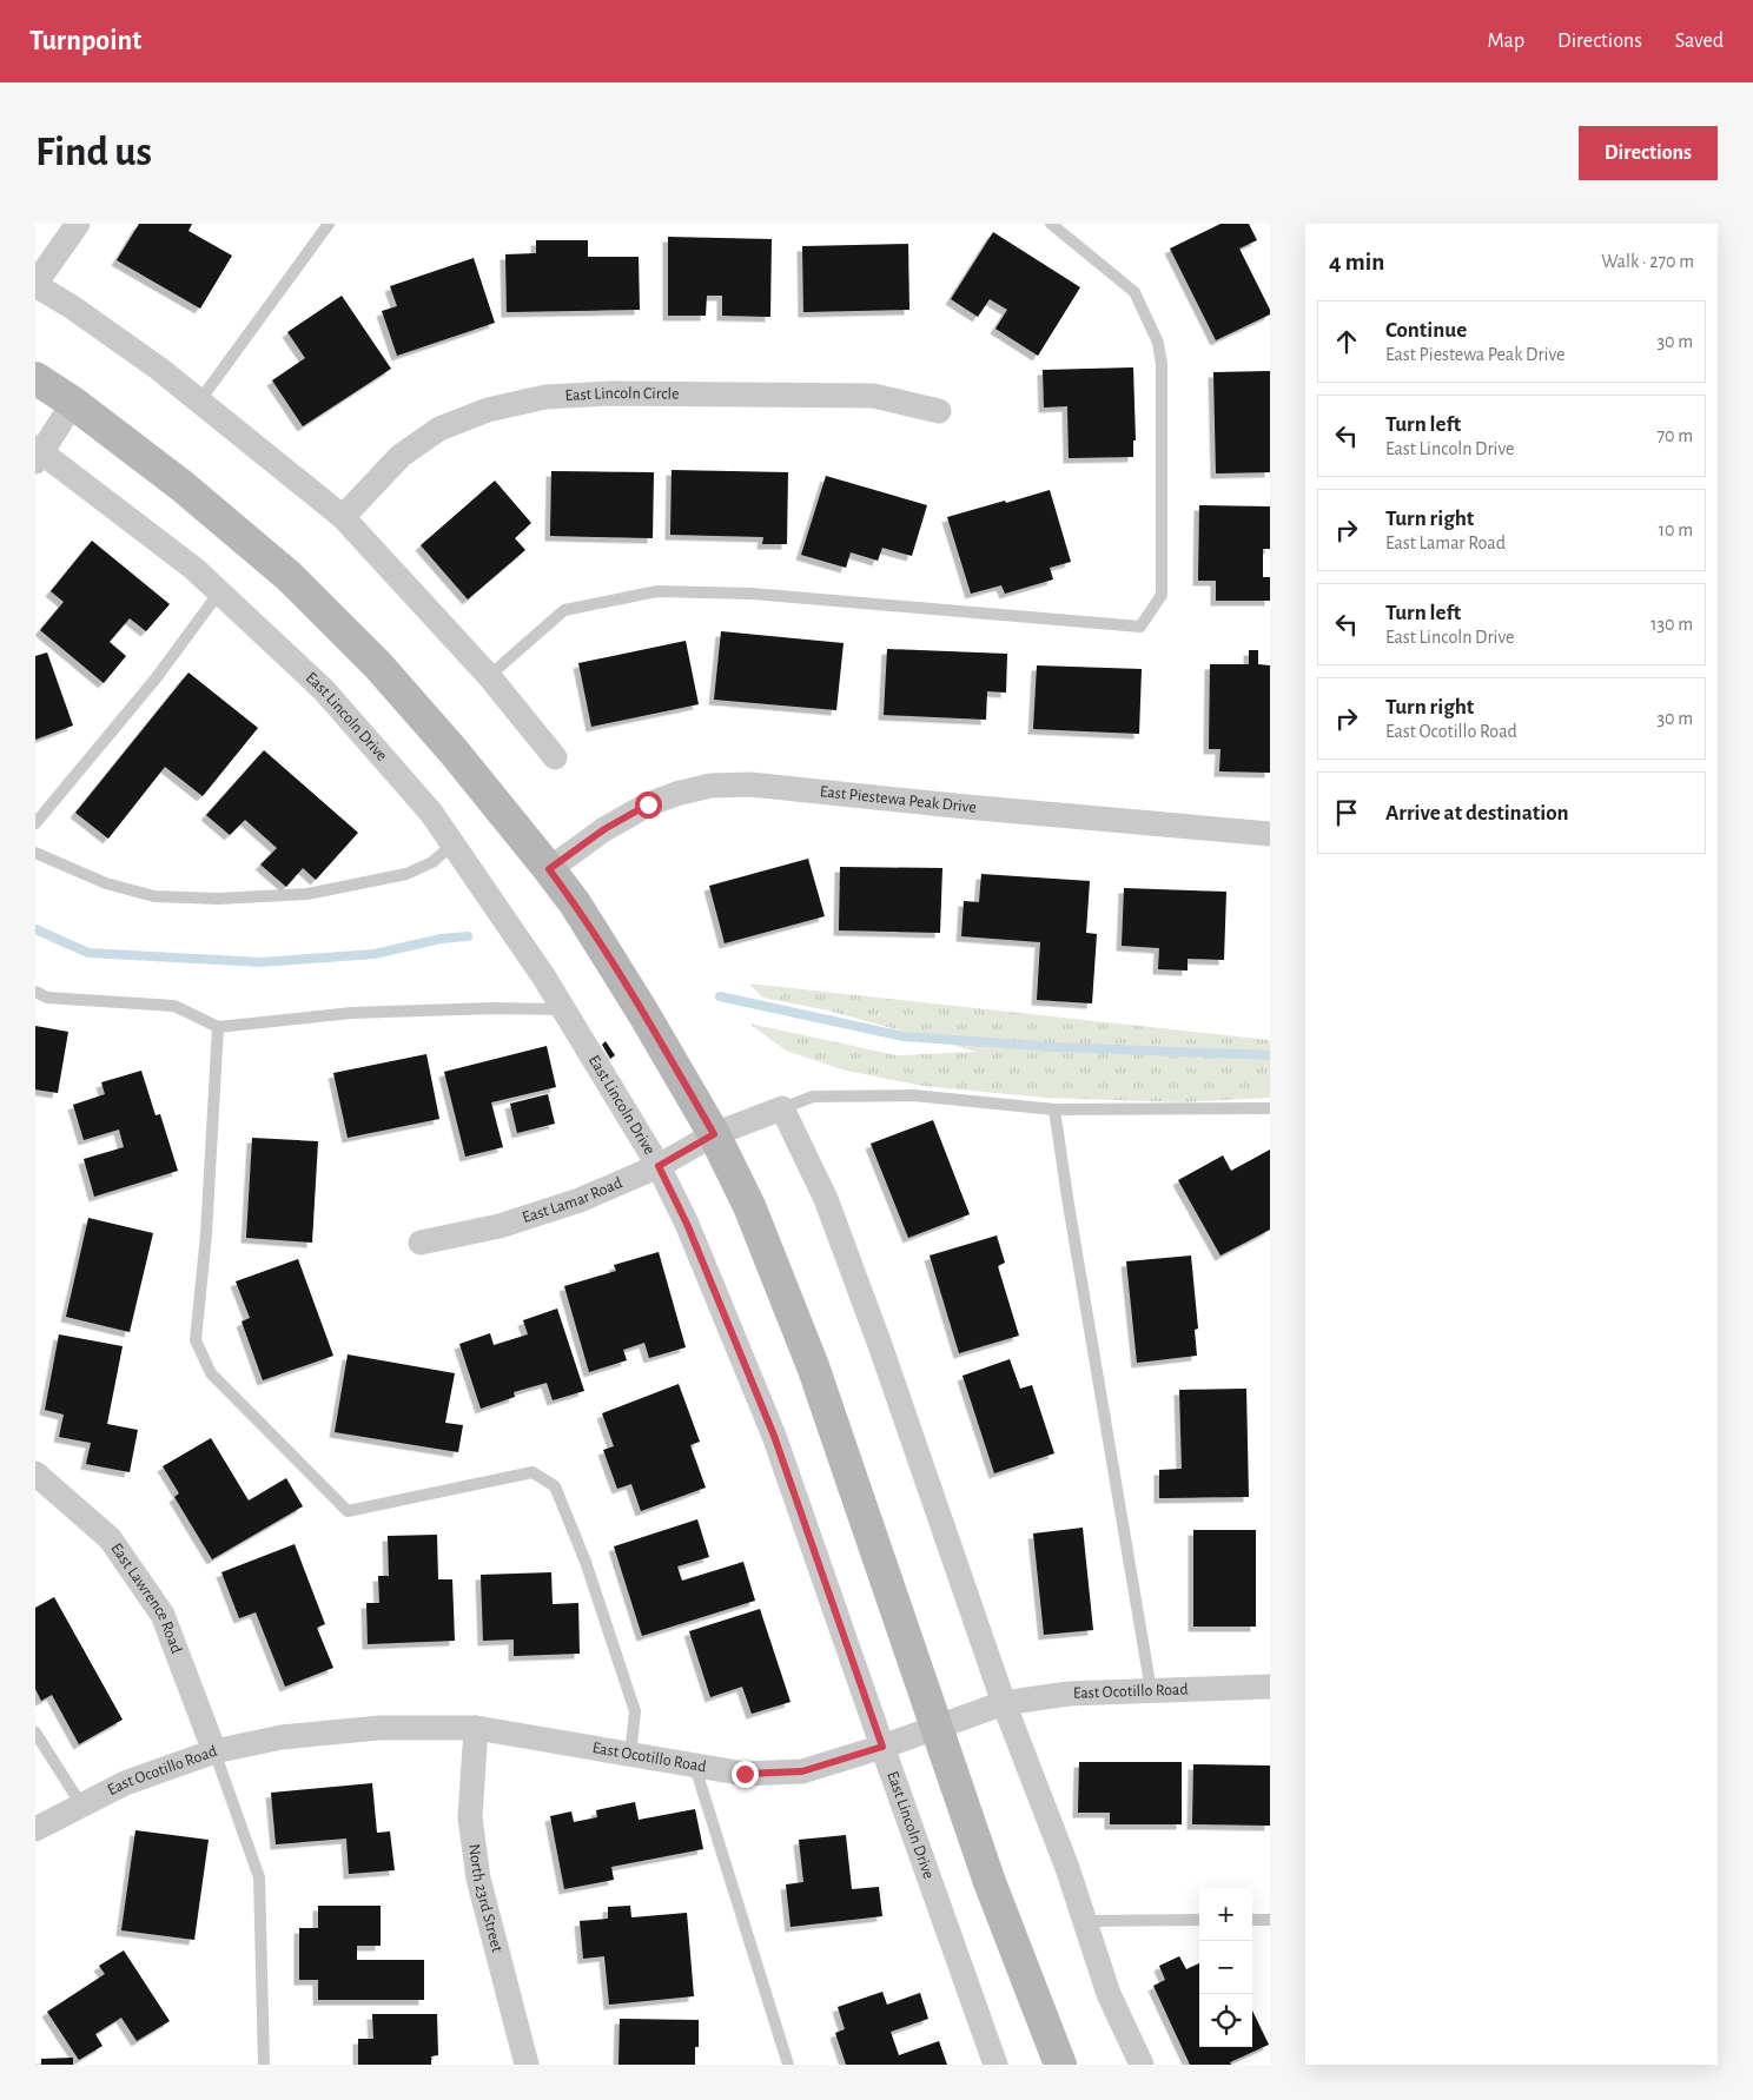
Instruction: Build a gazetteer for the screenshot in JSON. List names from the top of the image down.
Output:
{
  "streets": {
    "street": [
      "East Lincoln Circle",
      "East Lincoln Drive",
      "East Piestewa Peak Drive",
      "East Lamar Road",
      "East Lawrence Road",
      "East Ocotillo Road",
      "North 23rd Street"
    ]
  },
  "crossings": [
    ["East Lincoln Drive", "East Lamar Road"],
    ["East Lincoln Drive", "East Ocotillo Road"],
    ["East Lawrence Road", "East Ocotillo Road"],
    ["East Ocotillo Road", "North 23rd Street"]
  ],
  "page": {
    "header": "Turnpoint",
    "nav": ["Map", "Directions", "Saved"],
    "buttons": "Directions",
    "title": "Find us",
    "heading": ["4 min", "Walk · 270 m"],
    "list": [
      ["Continue", "East Piestewa Peak Drive", "30 m"],
      ["Turn left", "East Lincoln Drive", "70 m"],
      ["Turn right", "East Lamar Road", "10 m"],
      ["Turn left", "East Lincoln Drive", "130 m"],
      ["Turn right", "East Ocotillo Road", "30 m"],
      "Arrive at destination"
    ],
    "map_buttons": ["+", "−"]
  }
}
